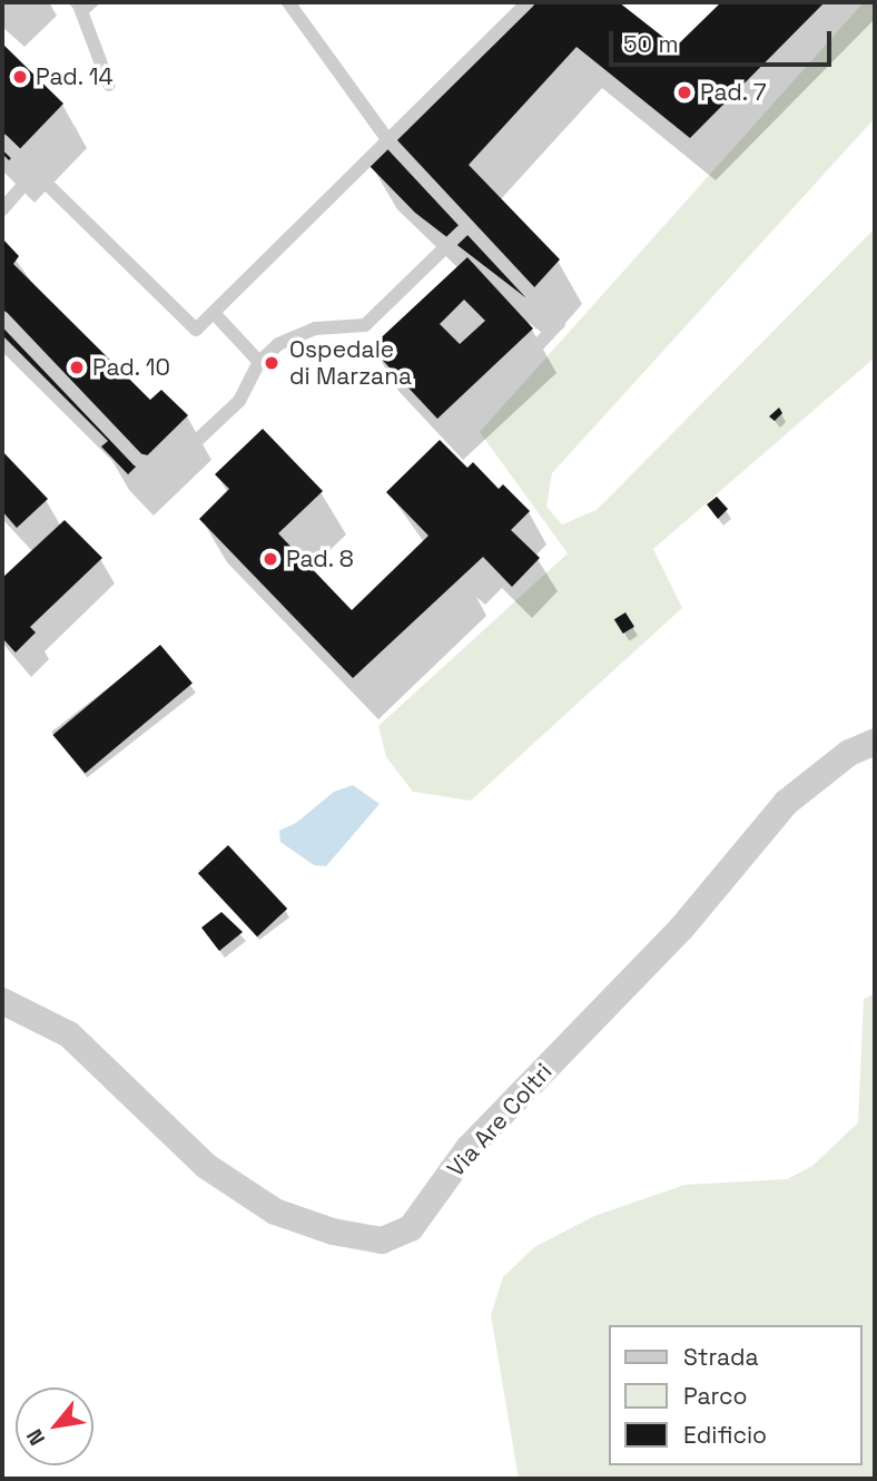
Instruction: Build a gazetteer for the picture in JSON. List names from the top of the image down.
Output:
{
  "streets": {
    "street": ["Via Are Coltri"]
  },
  "places": [
    "Pad. 14",
    "Pad. 7",
    "Ospedale di Marzana",
    "Pad. 10",
    "Pad. 8"
  ],
  "legend": ["Strada", "Parco", "Edificio"],
  "scale_bar": "50 m",
  "north": "bottom left"
}
